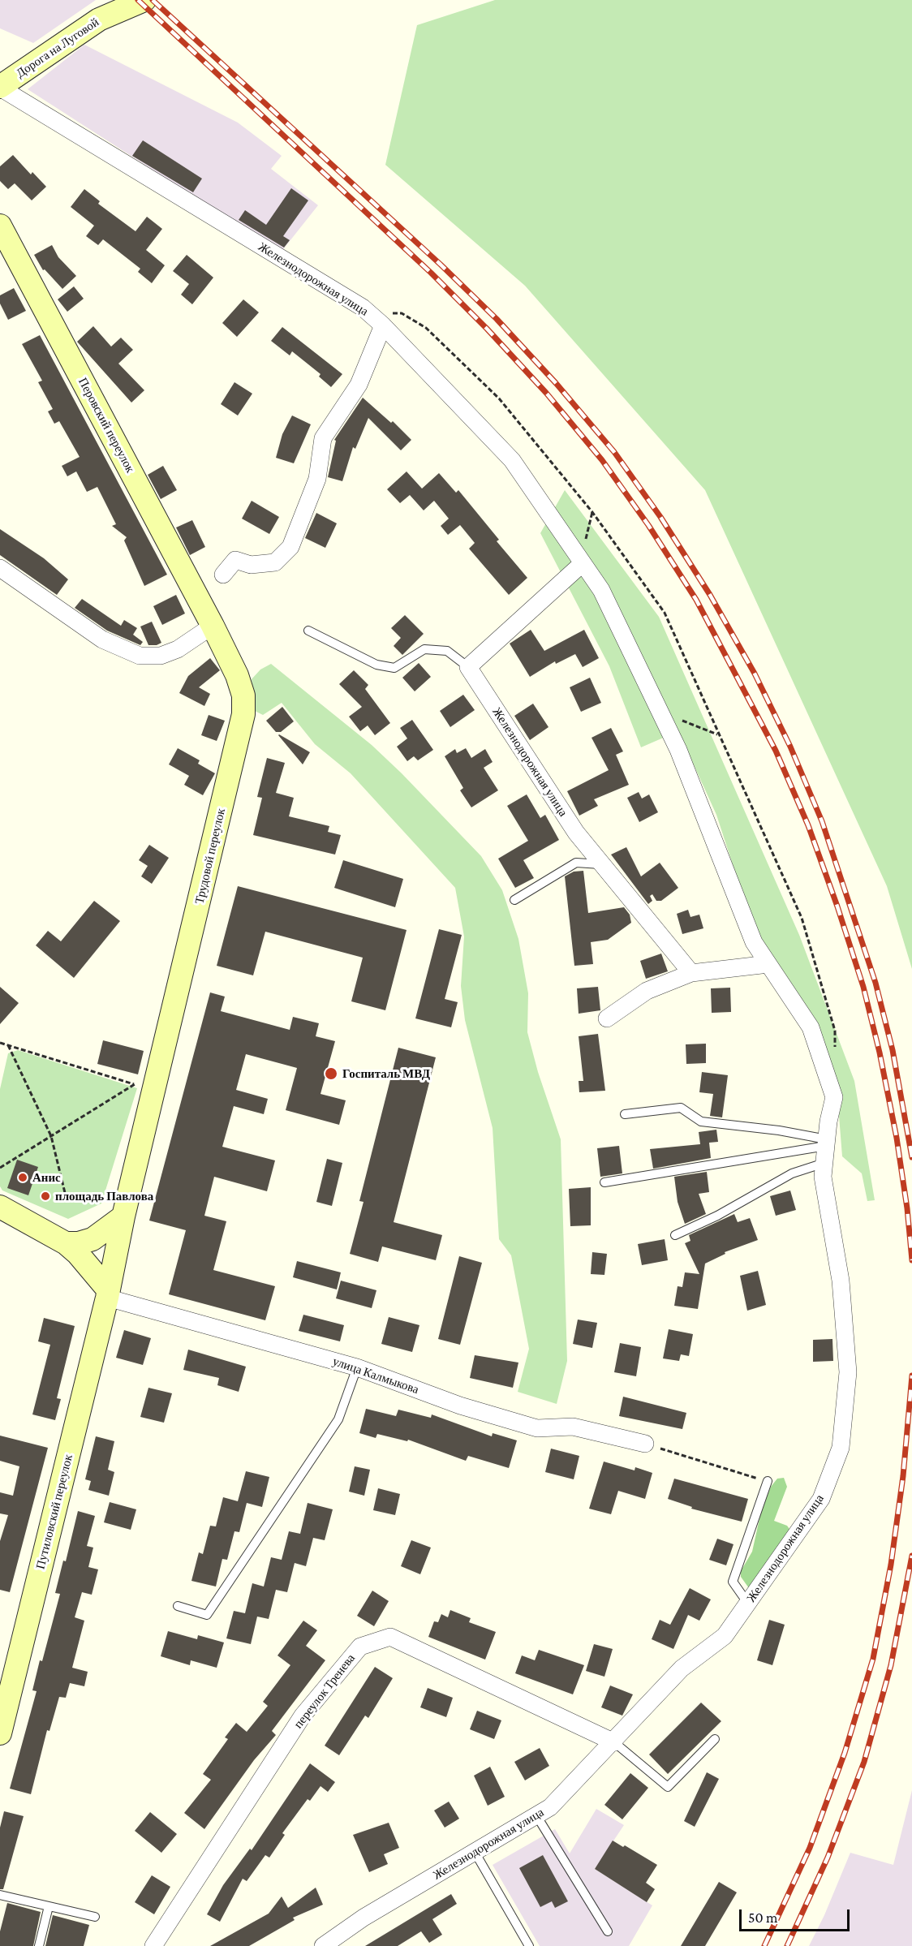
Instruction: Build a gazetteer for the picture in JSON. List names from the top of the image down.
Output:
{
  "streets": {
    "street": [
      "Дорога на Луговой",
      "Железнодорожная улица",
      "Перовский переулок",
      "Трудовой переулок",
      "улица Калмыкова",
      "Путиловский переулок",
      "переулок Тренева"
    ]
  },
  "crossings": [
    ["Дорога на Луговой", "Железнодорожная улица"],
    ["Железнодорожная улица", "переулок Тренева"],
    ["Перовский переулок", "Трудовой переулок"],
    ["улица Калмыкова", "Путиловский переулок"]
  ],
  "places": ["Госпиталь МВД", "Анис", "площадь Павлова"],
  "scale_bar": "50 m"
}
